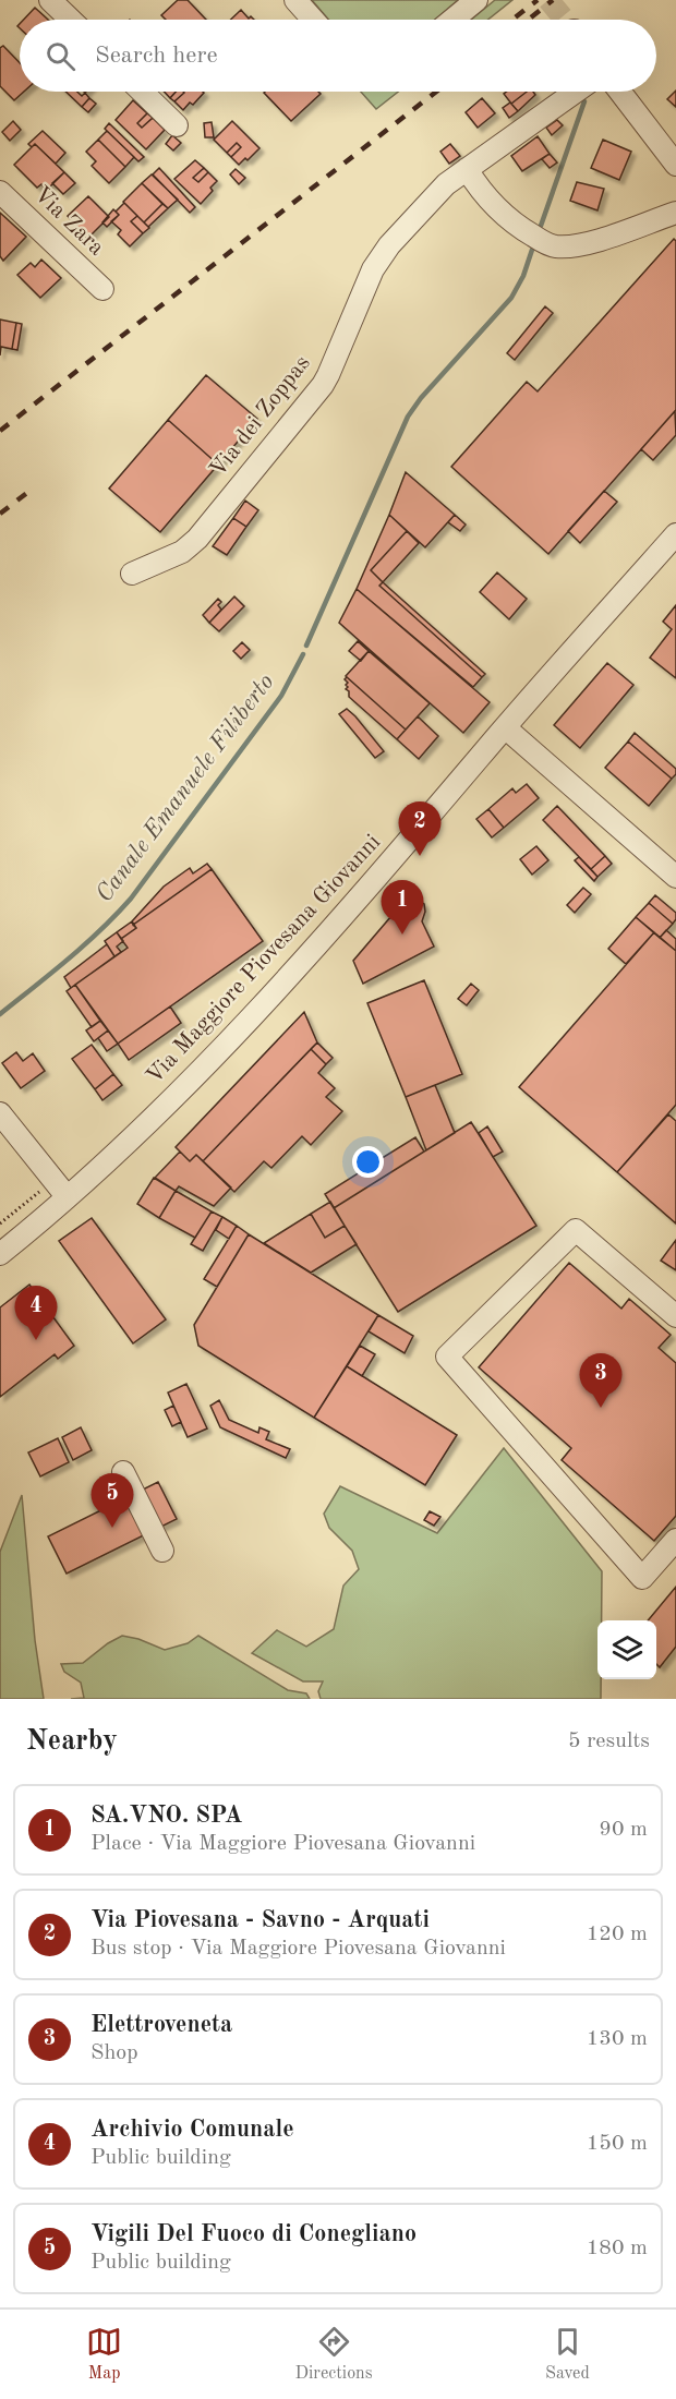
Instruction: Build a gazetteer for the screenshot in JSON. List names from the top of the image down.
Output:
{
  "streets": {
    "street": ["Via Zara", "Via dei Zoppas", "Via Maggiore Piovesana Giovanni"]
  },
  "water": ["Canale Emanuele Filiberto"],
  "page": {
    "search": "Search here",
    "pins": [
      "2",
      "1",
      "4",
      "3",
      "5"
    ],
    "heading": ["Nearby", "5 results"],
    "list": [
      {
        "mark": "1",
        "name": "SA.VNO. SPA",
        "note": "Place · Via Maggiore Piovesana Giovanni",
        "value": "90 m"
      },
      {
        "mark": "2",
        "name": "Via Piovesana - Savno - Arquati",
        "note": "Bus stop · Via Maggiore Piovesana Giovanni",
        "value": "120 m"
      },
      {
        "mark": "3",
        "name": "Elettroveneta",
        "note": "Shop",
        "value": "130 m"
      },
      {
        "mark": "4",
        "name": "Archivio Comunale",
        "note": "Public building",
        "value": "150 m"
      },
      {
        "mark": "5",
        "name": "Vigili Del Fuoco di Conegliano",
        "note": "Public building",
        "value": "180 m"
      }
    ],
    "nav": ["Map", "Directions", "Saved"]
  }
}
